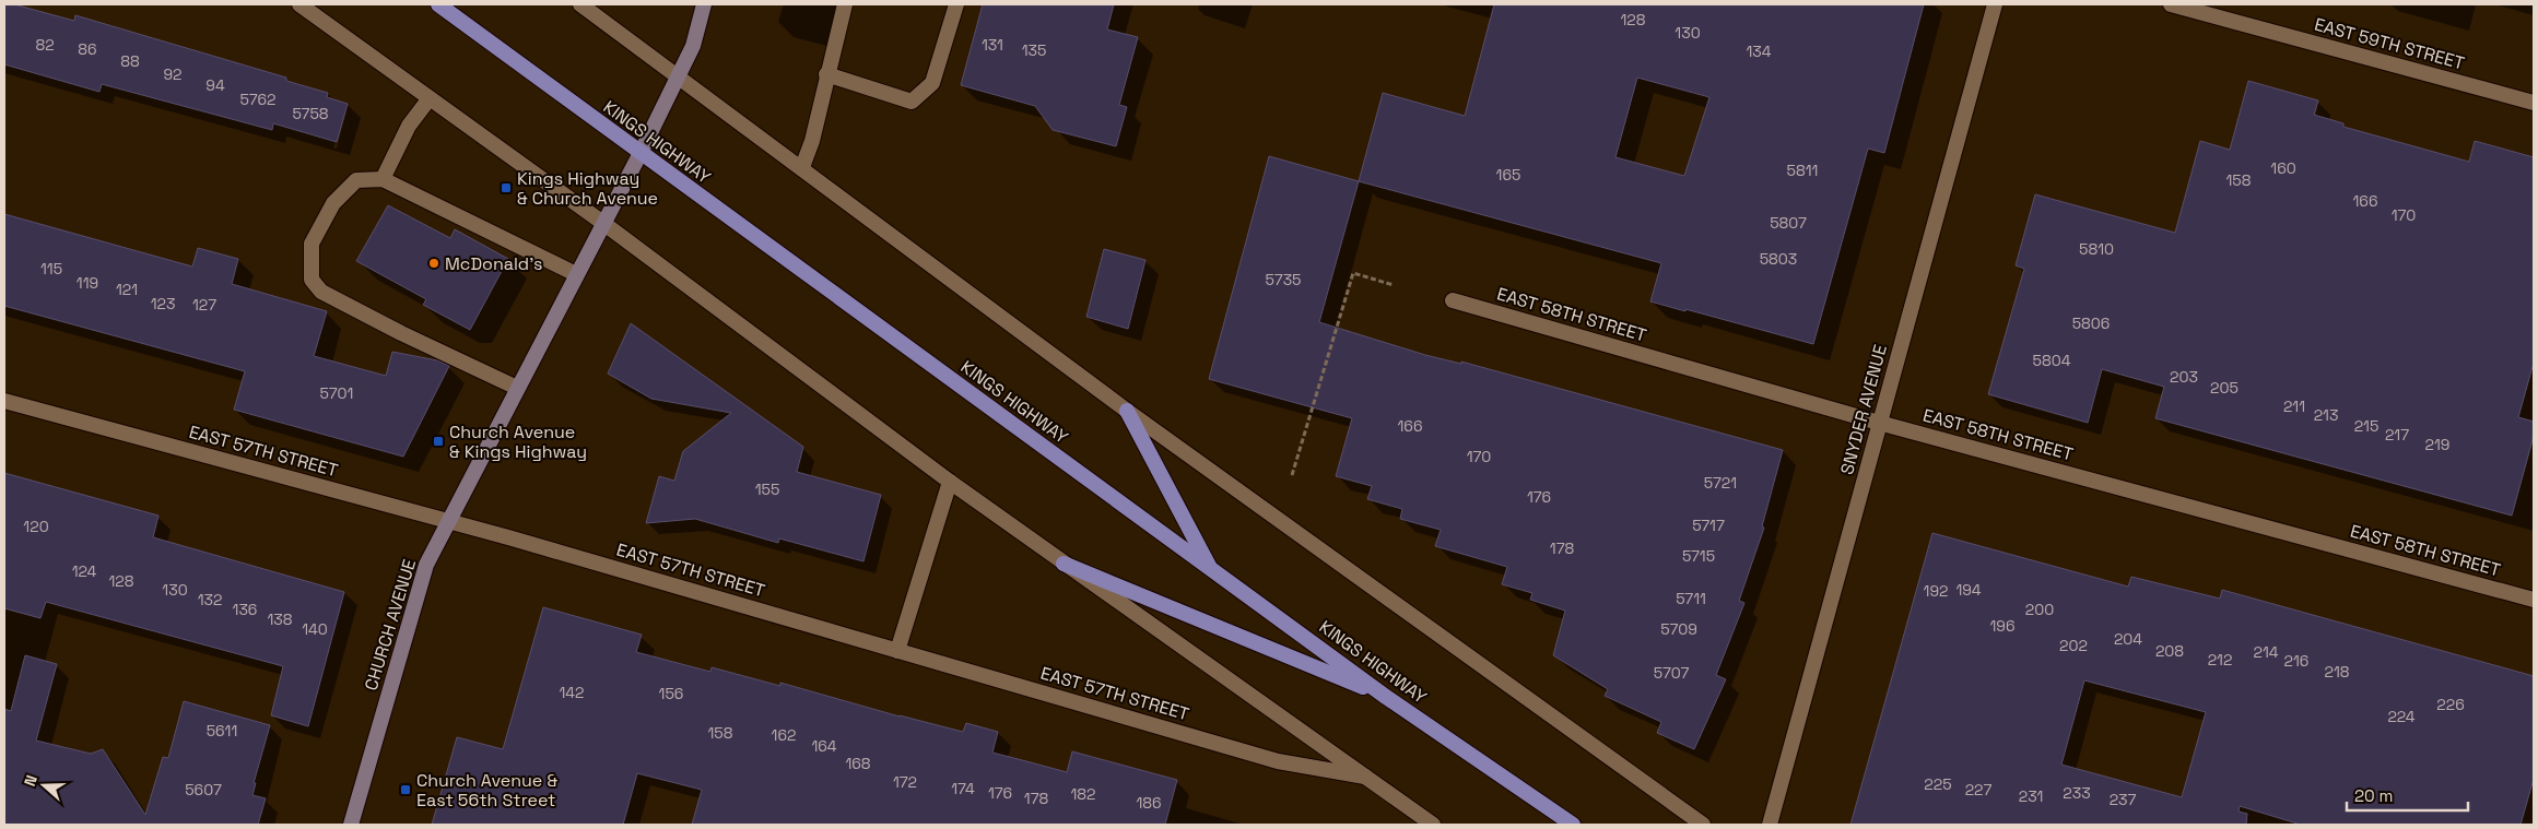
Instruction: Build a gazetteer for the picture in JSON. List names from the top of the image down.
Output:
{
  "streets": {
    "main road": ["KINGS HIGHWAY", "CHURCH AVENUE"],
    "street": [
      "EAST 59TH STREET",
      "EAST 58TH STREET",
      "SNYDER AVENUE",
      "EAST 57TH STREET"
    ]
  },
  "crossings": [
    ["KINGS HIGHWAY", "CHURCH AVENUE"],
    ["EAST 58TH STREET", "SNYDER AVENUE"],
    ["EAST 57TH STREET", "CHURCH AVENUE"]
  ],
  "places": {
    "transit": ["Kings Highway & Church Avenue", "Church Avenue & Kings Highway", "Church Avenue & East 56th Street"],
    "other": ["McDonald's"]
  },
  "house_numbers": [
    "128",
    "130",
    "82",
    "131",
    "86",
    "135",
    "134",
    "88",
    "92",
    "94",
    "5762",
    "5758",
    "160",
    "5811",
    "165",
    "158",
    "166",
    "170",
    "5807",
    "5810",
    "5803",
    "115",
    "5735",
    "119",
    "121",
    "123",
    "127",
    "5806",
    "5804",
    "203",
    "205",
    "5701",
    "211",
    "213",
    "166",
    "215",
    "217",
    "219",
    "170",
    "5721",
    "155",
    "176",
    "5717",
    "120",
    "178",
    "5715",
    "124",
    "128",
    "130",
    "194",
    "192",
    "5711",
    "132",
    "136",
    "200",
    "138",
    "196",
    "140",
    "5709",
    "204",
    "202",
    "208",
    "214",
    "212",
    "216",
    "218",
    "5707",
    "142",
    "156",
    "226",
    "224",
    "5611",
    "158",
    "162",
    "164",
    "168",
    "172",
    "225",
    "174",
    "5607",
    "227",
    "176",
    "233",
    "182",
    "231",
    "178",
    "237",
    "186"
  ],
  "scale_bar": "20 m",
  "north": "left"
}
